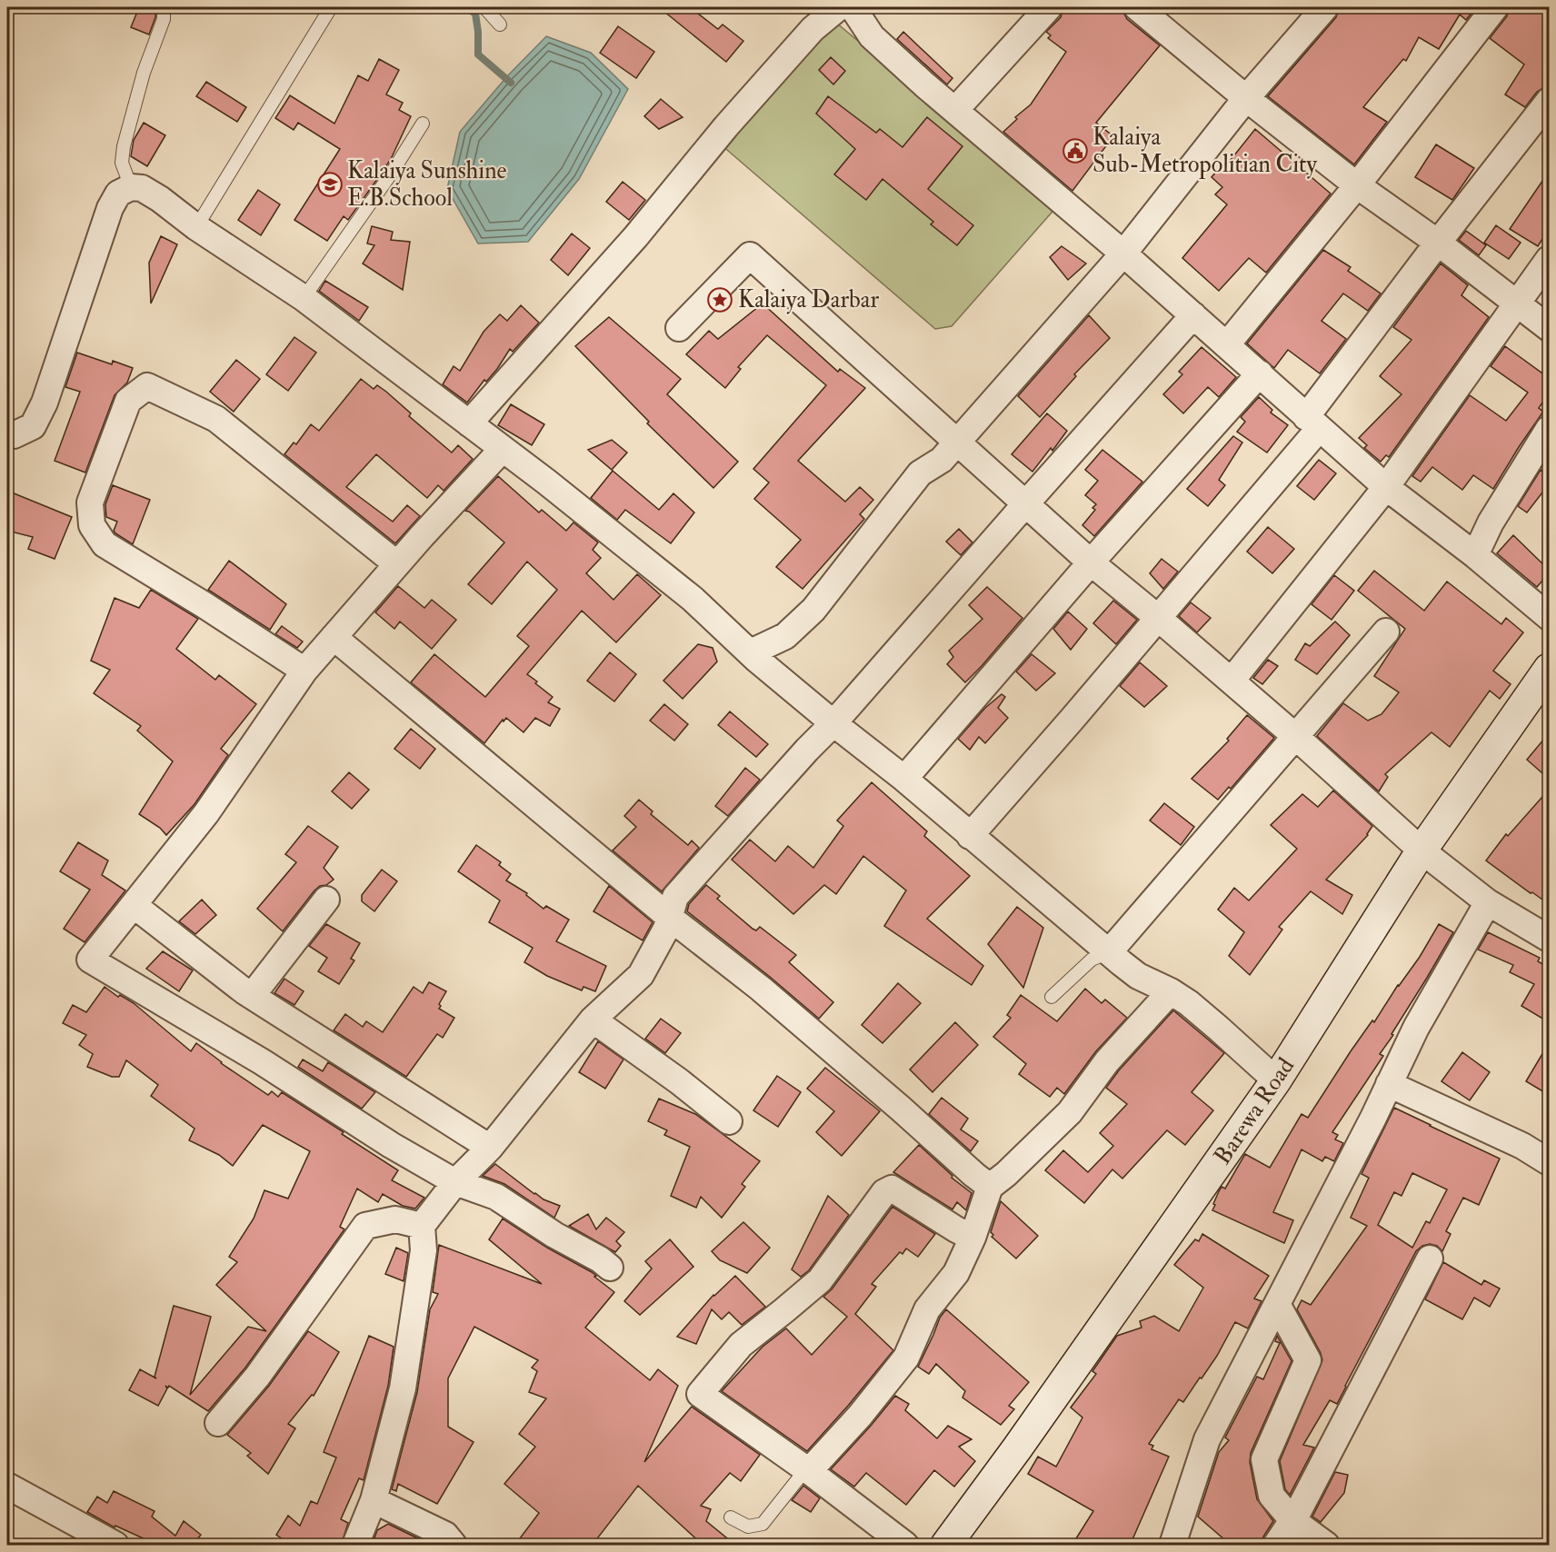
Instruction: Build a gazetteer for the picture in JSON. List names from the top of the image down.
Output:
{
  "streets": {
    "main road": ["Barewa Road"]
  },
  "places": {
    "public building": ["Kalaiya Sub-Metropolitian City"],
    "school or university": ["Kalaiya Sunshine E.B.School"],
    "place": ["Kalaiya Darbar"]
  }
}
